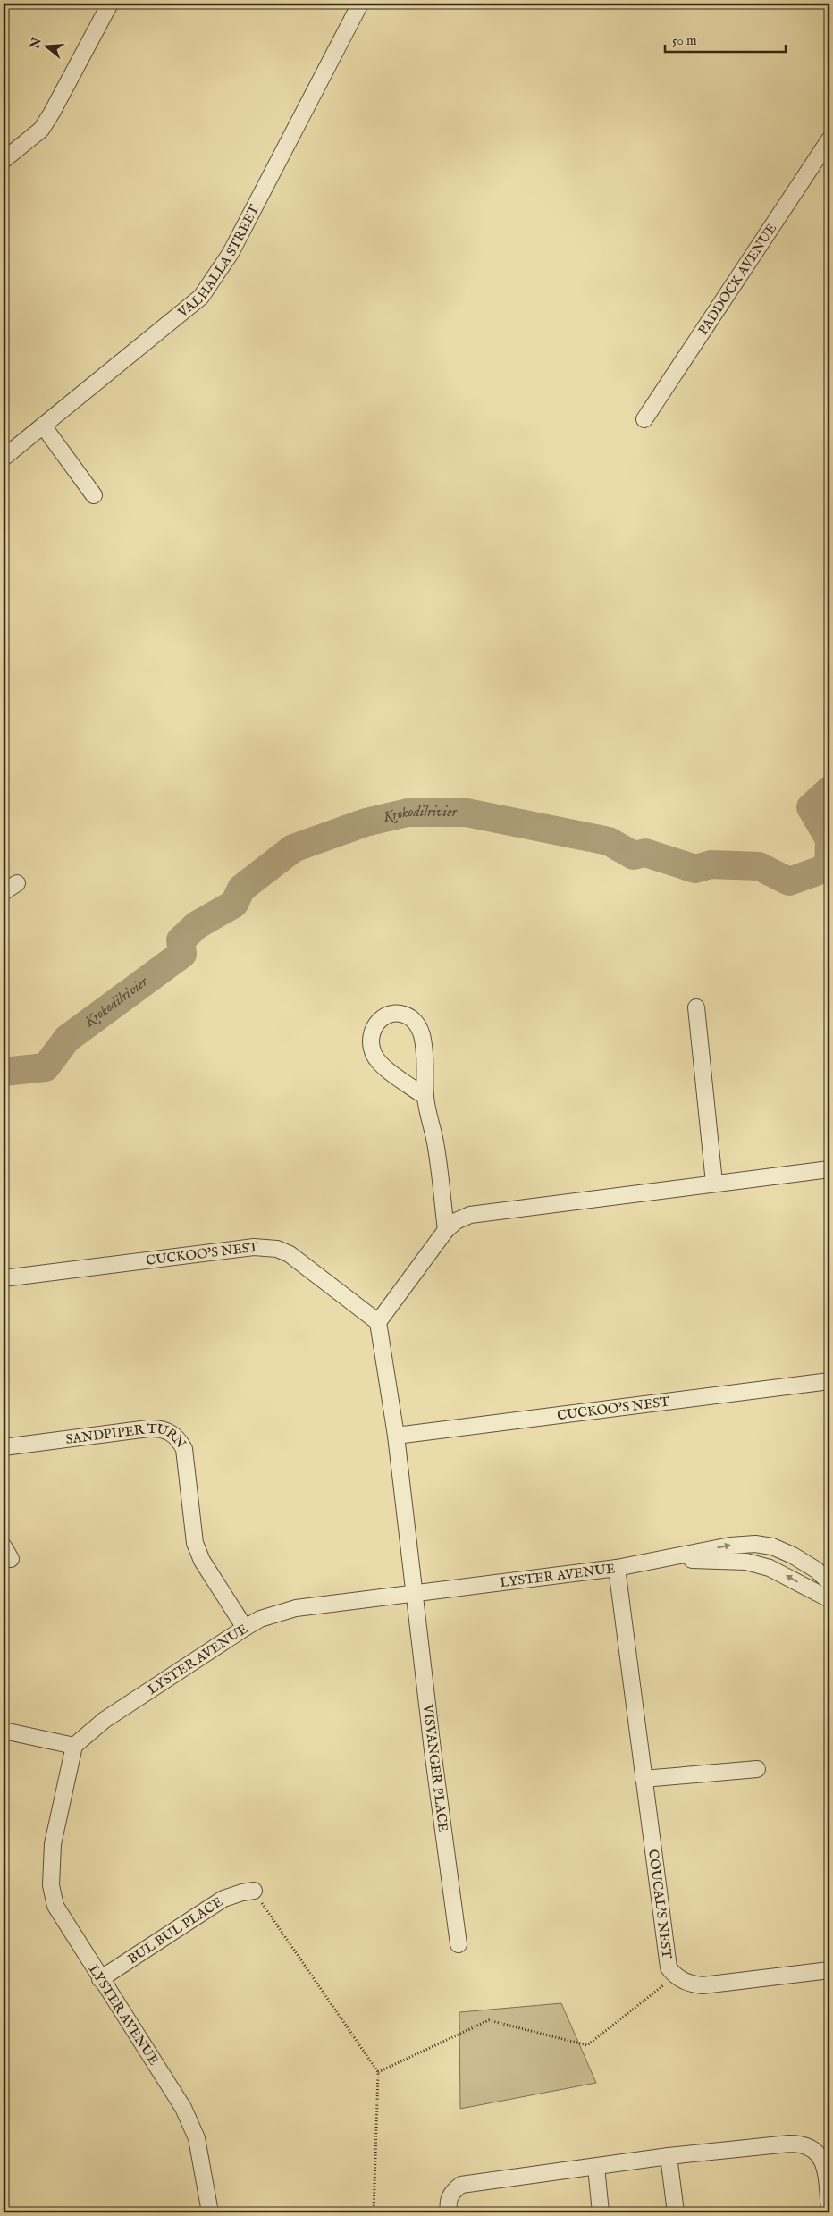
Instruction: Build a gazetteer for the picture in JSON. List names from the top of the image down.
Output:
{
  "streets": {
    "street": [
      "VALHALLA STREET",
      "PADDOCK AVENUE",
      "CUCKOO'S NEST",
      "SANDPIPER TURN",
      "LYSTER AVENUE",
      "VISVANGER PLACE",
      "COUCAL'S NEST",
      "BUL BUL PLACE"
    ]
  },
  "crossings": [
    ["SANDPIPER TURN", "LYSTER AVENUE"],
    ["LYSTER AVENUE", "VISVANGER PLACE"],
    ["LYSTER AVENUE", "COUCAL'S NEST"],
    ["LYSTER AVENUE", "BUL BUL PLACE"]
  ],
  "water": ["Krokodilrivier"],
  "scale_bar": "50 m",
  "north": "left"
}
